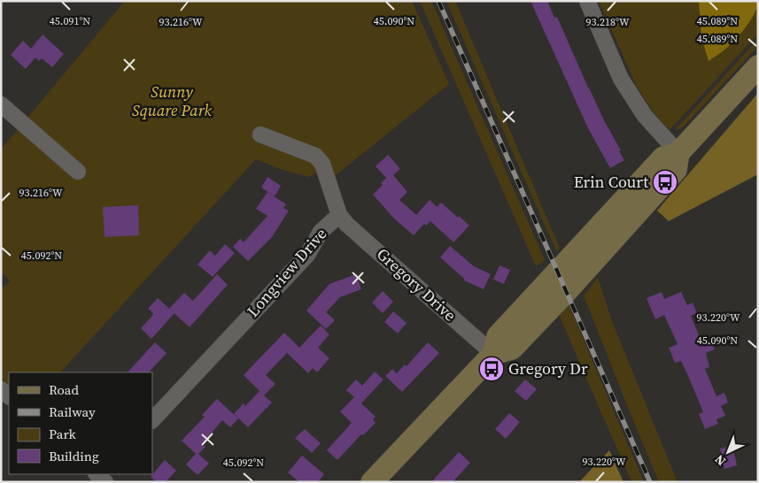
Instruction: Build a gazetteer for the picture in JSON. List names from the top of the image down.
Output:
{
  "streets": {
    "street": ["Longview Drive", "Gregory Drive"]
  },
  "crossings": [
    ["Longview Drive", "Gregory Drive"]
  ],
  "parks": ["Sunny Square Park"],
  "places": {
    "bus stop": ["Erin Court", "Gregory Dr"]
  },
  "legend": [
    "Road",
    "Railway",
    "Park",
    "Building"
  ],
  "north": "bottom left",
  "coordinates": [
    "45.089°N",
    "45.091°N",
    "45.090°N",
    "93.216°W",
    "93.218°W",
    "45.092°N",
    "93.220°W"
  ]
}
